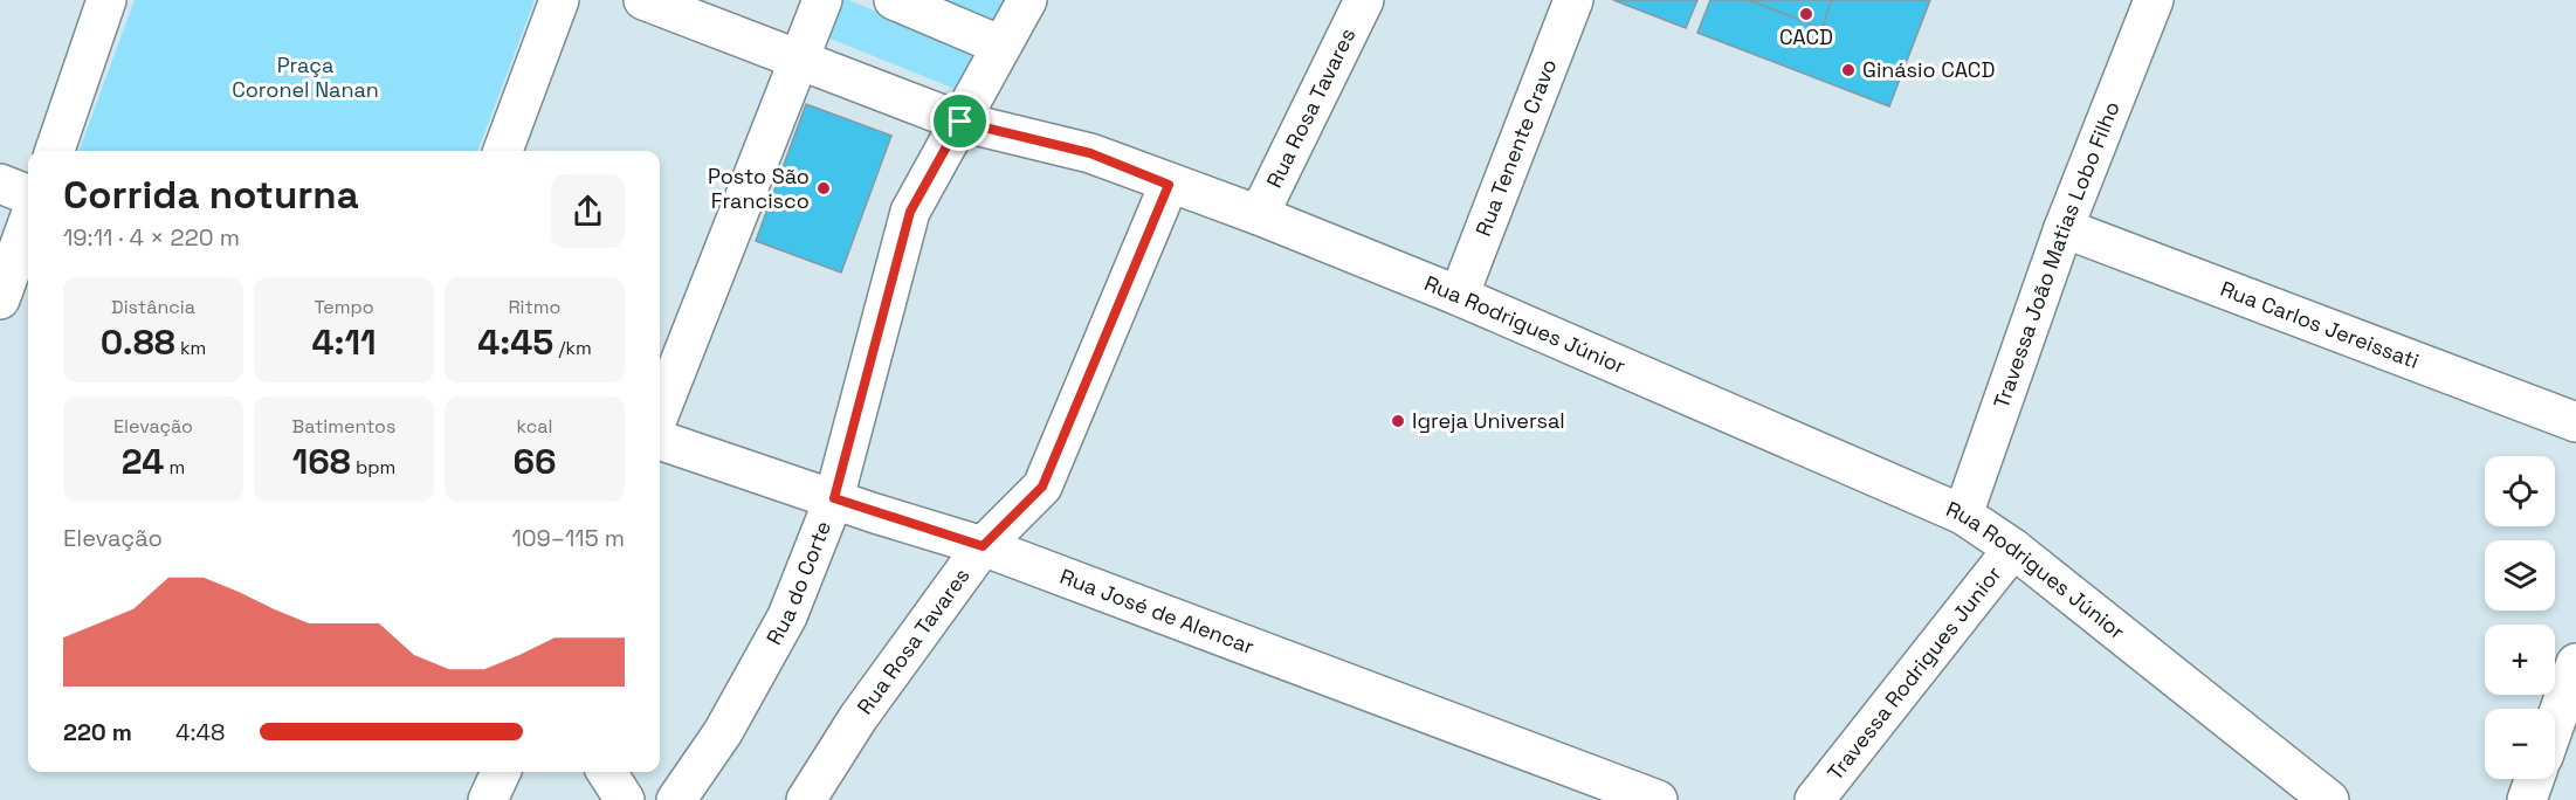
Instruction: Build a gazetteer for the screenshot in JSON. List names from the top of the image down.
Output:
{
  "streets": {
    "street": [
      "Rua Rosa Tavares",
      "Rua Tenente Cravo",
      "Travessa João Matias Lobo Filho",
      "Rua Rodrigues Júnior",
      "Rua Carlos Jereissati",
      "Rua do Corte",
      "Rua José de Alencar",
      "Travessa Rodrigues Junior"
    ]
  },
  "crossings": [
    ["Rua Rosa Tavares", "Rua Rodrigues Júnior"],
    ["Rua Rosa Tavares", "Rua José de Alencar"],
    ["Rua Tenente Cravo", "Rua Rodrigues Júnior"],
    ["Travessa João Matias Lobo Filho", "Rua Rodrigues Júnior"],
    ["Travessa João Matias Lobo Filho", "Rua Carlos Jereissati"],
    ["Rua Rodrigues Júnior", "Rua do Corte"],
    ["Rua Rodrigues Júnior", "Travessa Rodrigues Junior"],
    ["Rua do Corte", "Rua José de Alencar"]
  ],
  "parks": ["Praça Coronel Nanan"],
  "places": [
    "CACD",
    "Ginásio CACD",
    "Posto São Francisco",
    "Igreja Universal"
  ],
  "page": {
    "heading": ["Corrida noturna", "19:11 · 4 × 220 m"],
    "stats": [
      ["Distância", "0.88 km"],
      ["Tempo", "4:11"],
      ["Ritmo", "4:45 /km"],
      ["Elevação", "24 m"],
      ["Batimentos", "168 bpm"],
      ["kcal", "66"]
    ],
    "map_buttons": ["+", "−"],
    "chart": ["Elevação", "109–115 m"],
    "list": [
      {
        "name": "220 m",
        "note": "4:48"
      }
    ]
  }
}
